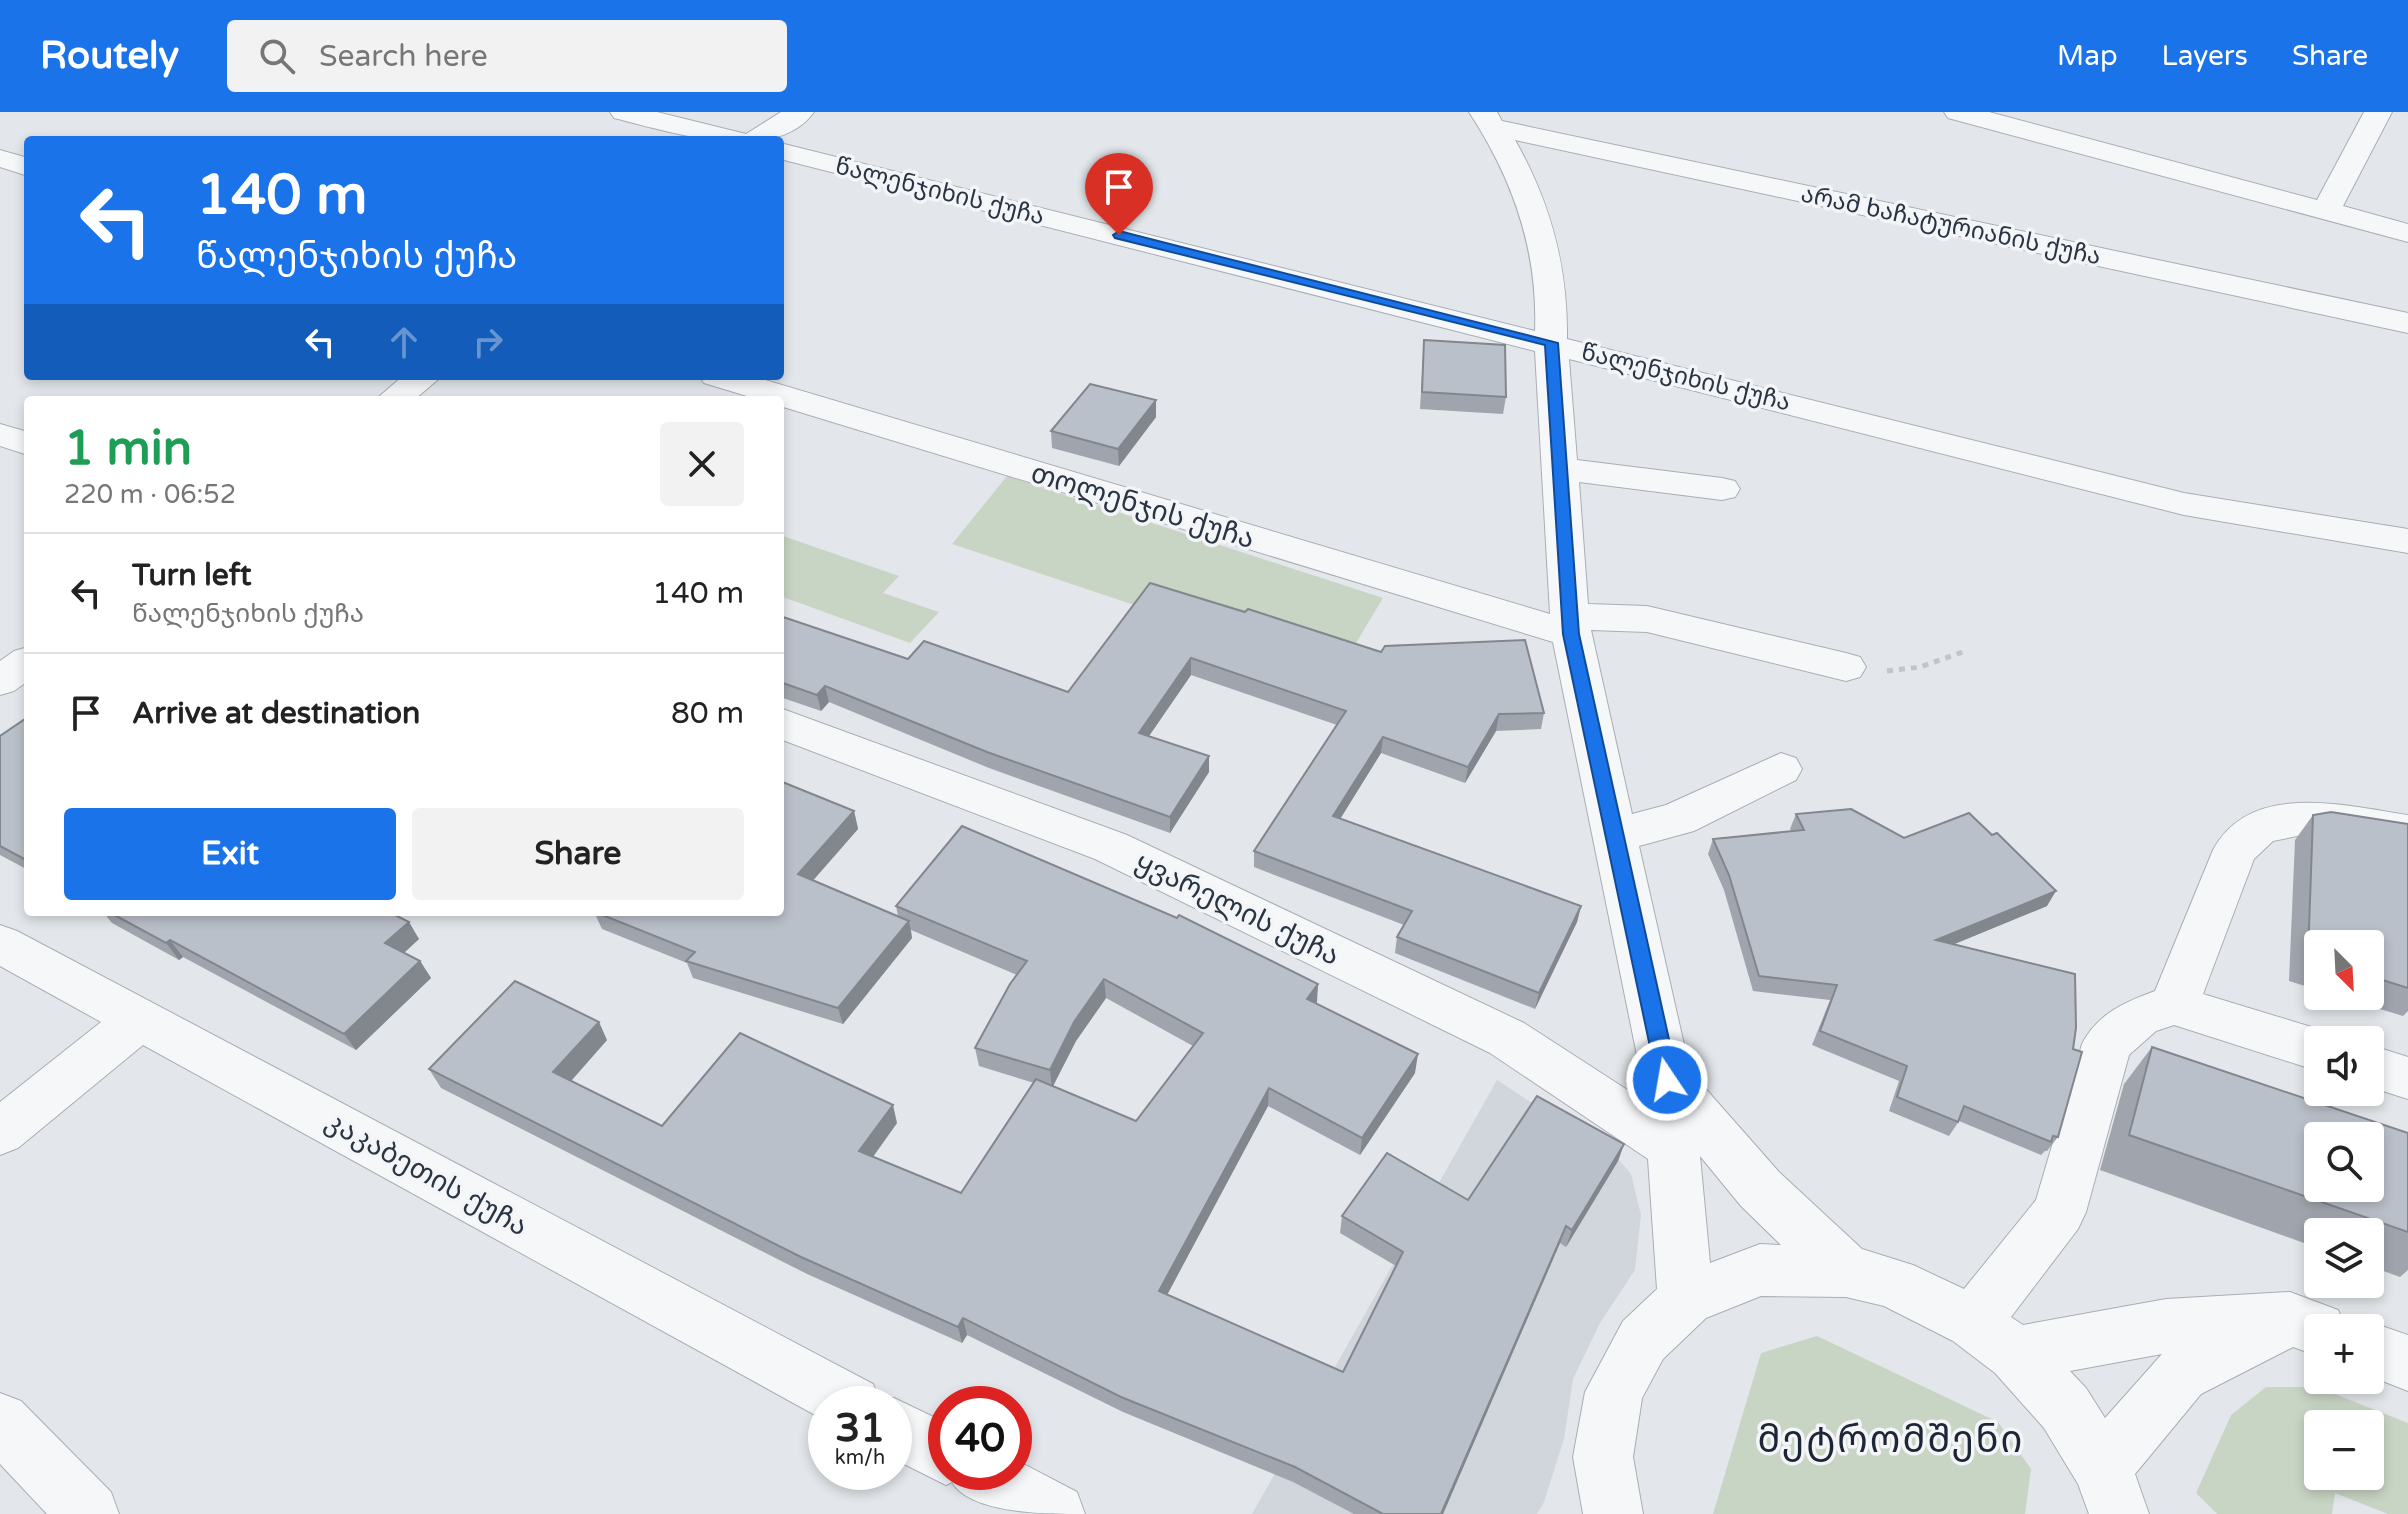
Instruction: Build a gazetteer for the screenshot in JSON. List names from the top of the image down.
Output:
{
  "streets": {
    "street": [
      "წალენჯიხის ქუჩა",
      "არამ ხაჩატურიანის ქუჩა",
      "თოლენჯის ქუჩა",
      "ყვარელის ქუჩა",
      "კაკაბეთის ქუჩა"
    ]
  },
  "districts": ["მეტრომშენი"],
  "north": "bottom right",
  "page": {
    "header": "Routely",
    "search": "Search here",
    "nav": ["Map", "Layers", "Share"],
    "turn": ["140 m", "წალენჯიხის ქუჩა"],
    "heading": ["1 min", "220 m · 06:52"],
    "list": [
      {
        "name": "Turn left",
        "note": "წალენჯიხის ქუჩა",
        "value": "140 m"
      },
      {
        "name": "Arrive at destination",
        "value": "80 m"
      }
    ],
    "buttons": ["Exit", "Share"],
    "map_buttons": ["+", "−"],
    "speed": "31 km/h",
    "limit": "40"
  }
}
